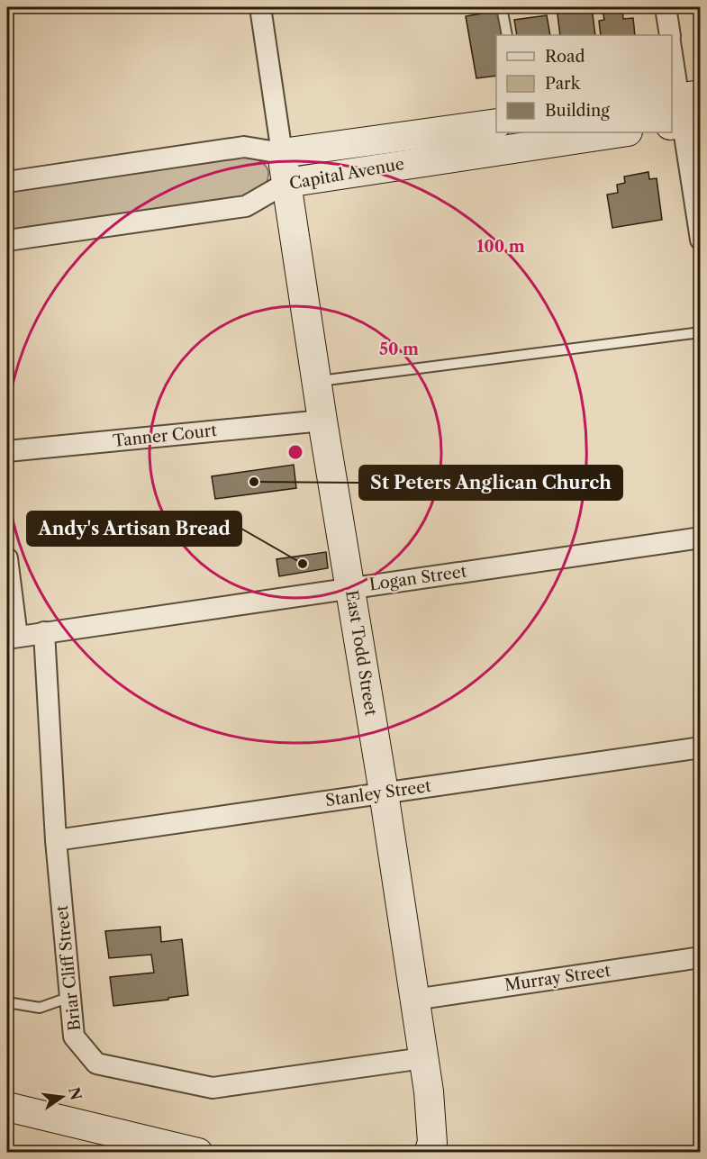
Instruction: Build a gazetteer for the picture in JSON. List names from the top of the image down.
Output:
{
  "streets": {
    "main road": ["Capital Avenue", "East Todd Street"],
    "street": [
      "Tanner Court",
      "Logan Street",
      "Stanley Street",
      "Briar Cliff Street",
      "Murray Street"
    ]
  },
  "crossings": [
    ["Capital Avenue", "East Todd Street"],
    ["Tanner Court", "East Todd Street"],
    ["Logan Street", "East Todd Street"],
    ["Logan Street", "Briar Cliff Street"],
    ["East Todd Street", "Stanley Street"],
    ["East Todd Street", "Briar Cliff Street"],
    ["East Todd Street", "Murray Street"],
    ["Stanley Street", "Briar Cliff Street"]
  ],
  "places": ["St Peters Anglican Church", "Andy's Artisan Bread"],
  "legend": ["Road", "Park", "Building"],
  "north": "right",
  "rings": ["100 m", "50 m"]
}
